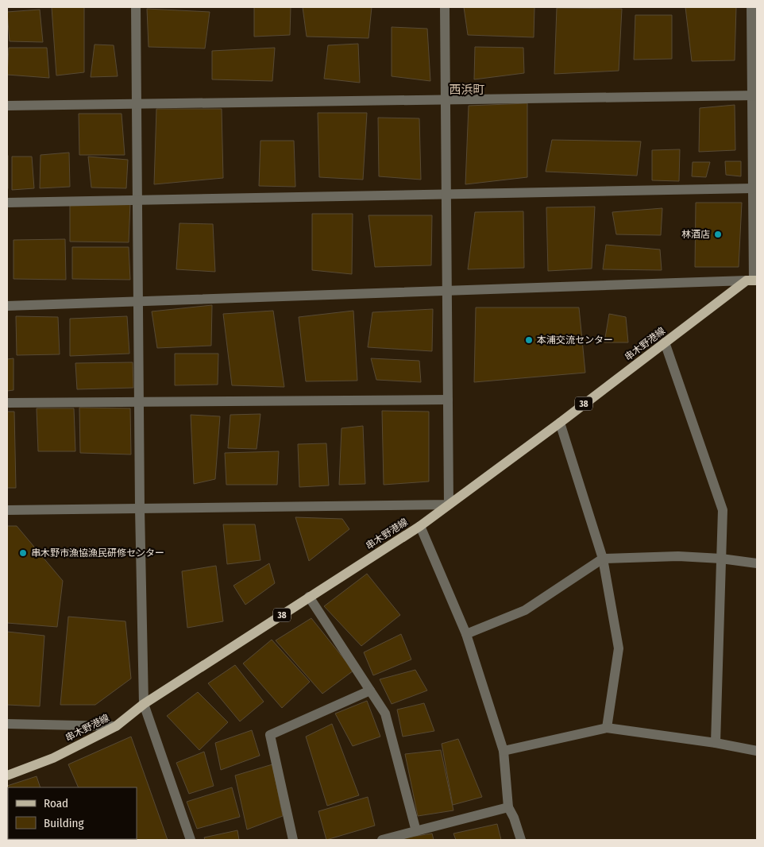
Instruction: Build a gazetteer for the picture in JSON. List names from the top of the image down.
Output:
{
  "streets": {
    "main road": ["串木野港線", "38"]
  },
  "districts": ["西浜町"],
  "places": ["林酒店", "本浦交流センター", "串木野市漁協漁民研修センター"],
  "legend": ["Road", "Building"]
}
